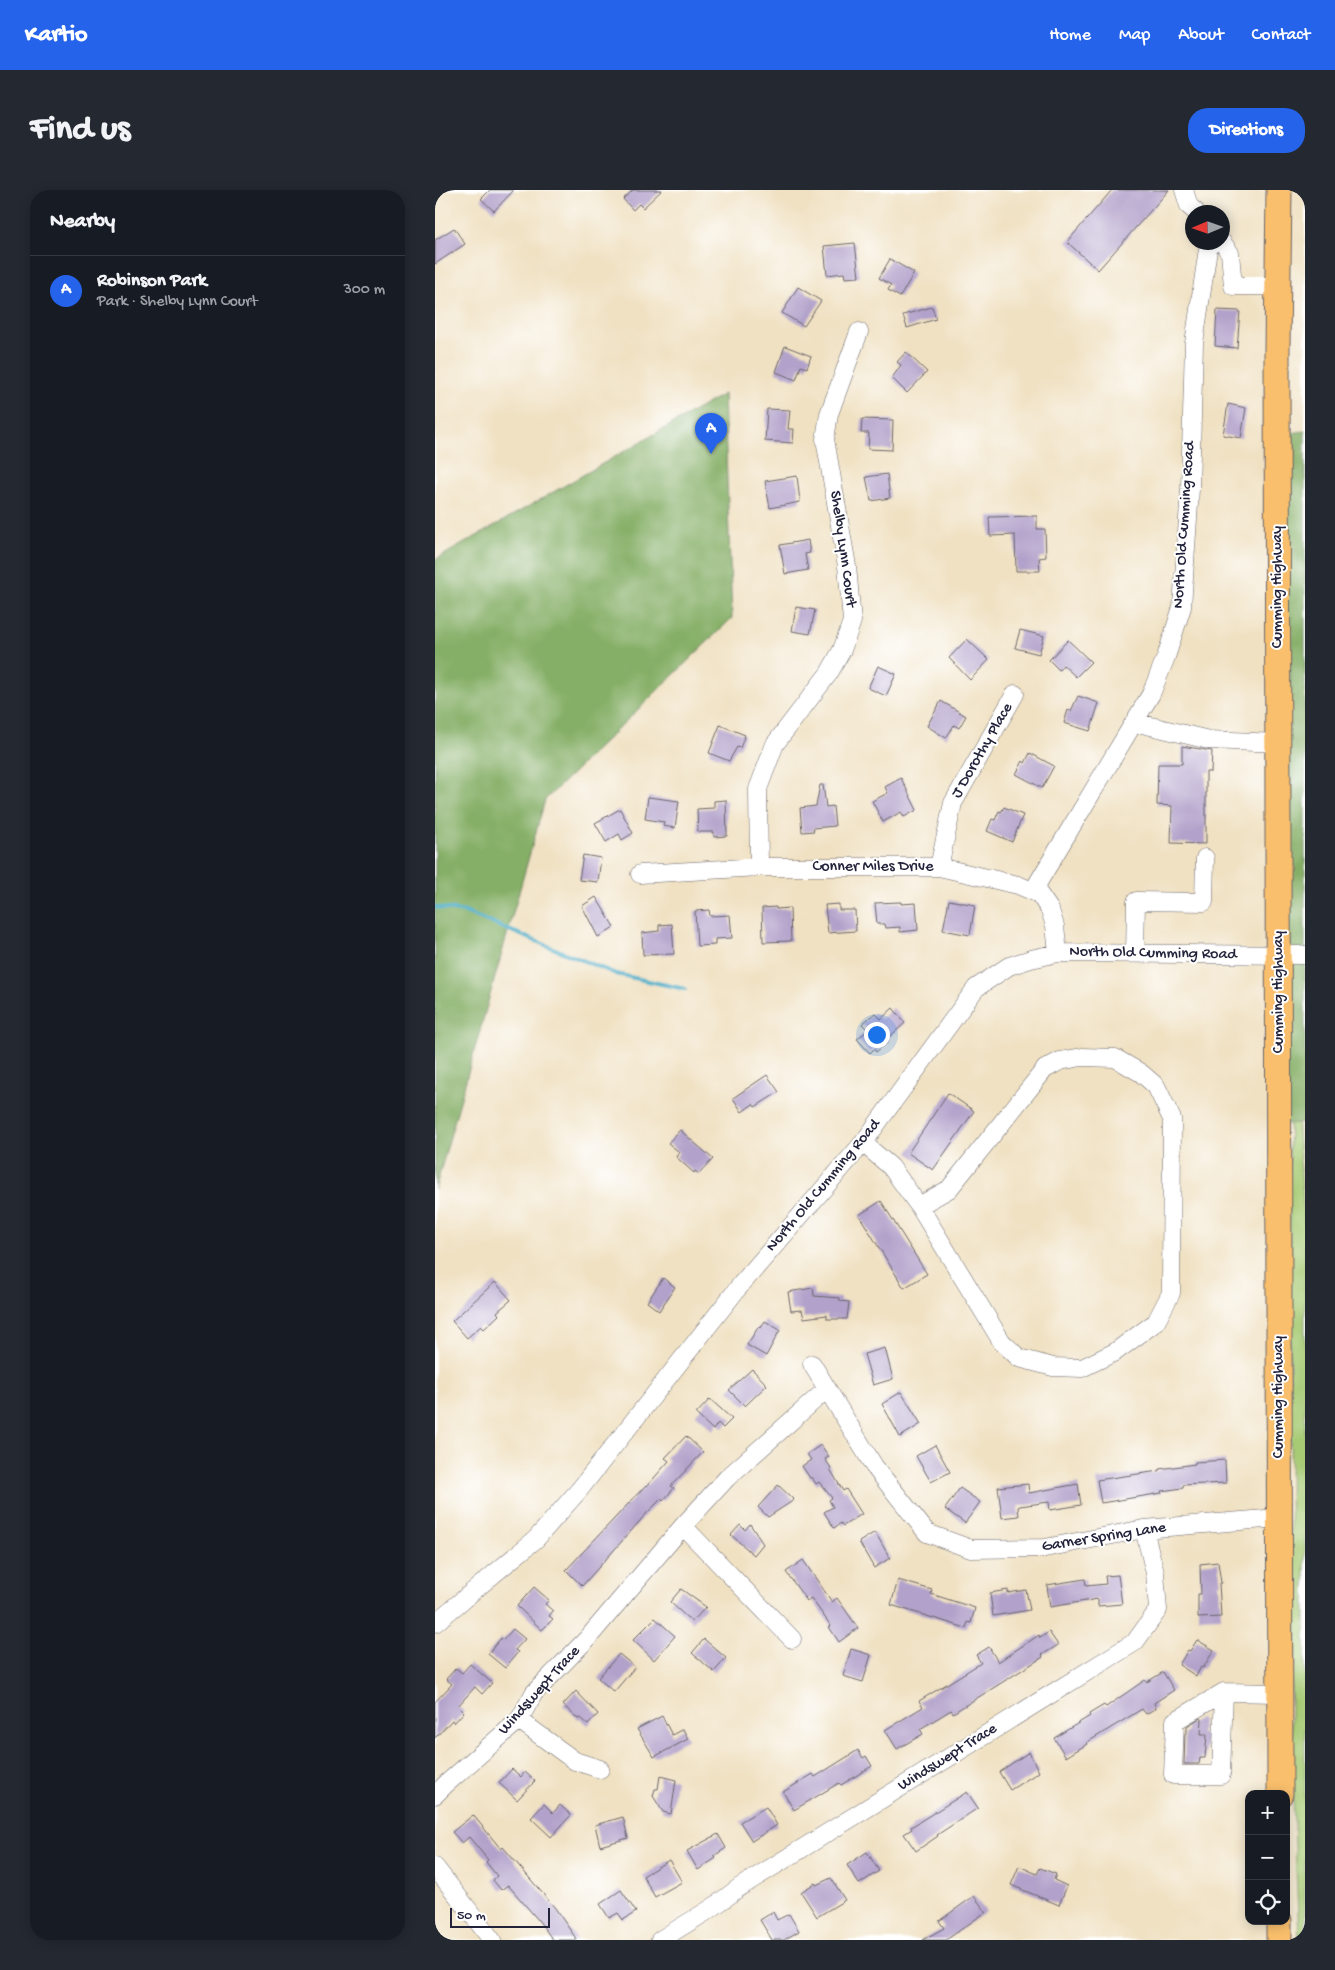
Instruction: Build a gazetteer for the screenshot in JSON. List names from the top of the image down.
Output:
{
  "streets": {
    "highway": ["Cumming Highway"],
    "street": [
      "North Old Cumming Road",
      "Shelby Lynn Court",
      "J Dorothy Place",
      "Conner Miles Drive",
      "Garner Spring Lane",
      "Windswept Trace"
    ]
  },
  "crossings": [
    ["North Old Cumming Road", "Cumming Highway"],
    ["North Old Cumming Road", "Conner Miles Drive"],
    ["Shelby Lynn Court", "Conner Miles Drive"],
    ["Cumming Highway", "Garner Spring Lane"],
    ["J Dorothy Place", "Conner Miles Drive"],
    ["Garner Spring Lane", "Windswept Trace"]
  ],
  "scale_bar": "50 m",
  "north": "left",
  "page": {
    "header": "Kartio",
    "nav": [
      "Home",
      "Map",
      "About",
      "Contact"
    ],
    "buttons": "Directions",
    "title": "Find us",
    "heading": "Nearby",
    "list": [
      {
        "mark": "A",
        "name": "Robinson Park",
        "note": "Park · Shelby Lynn Court",
        "value": "300 m"
      }
    ],
    "pins": "A",
    "map_buttons": ["+", "−"],
    "scale": "50 m"
  }
}
